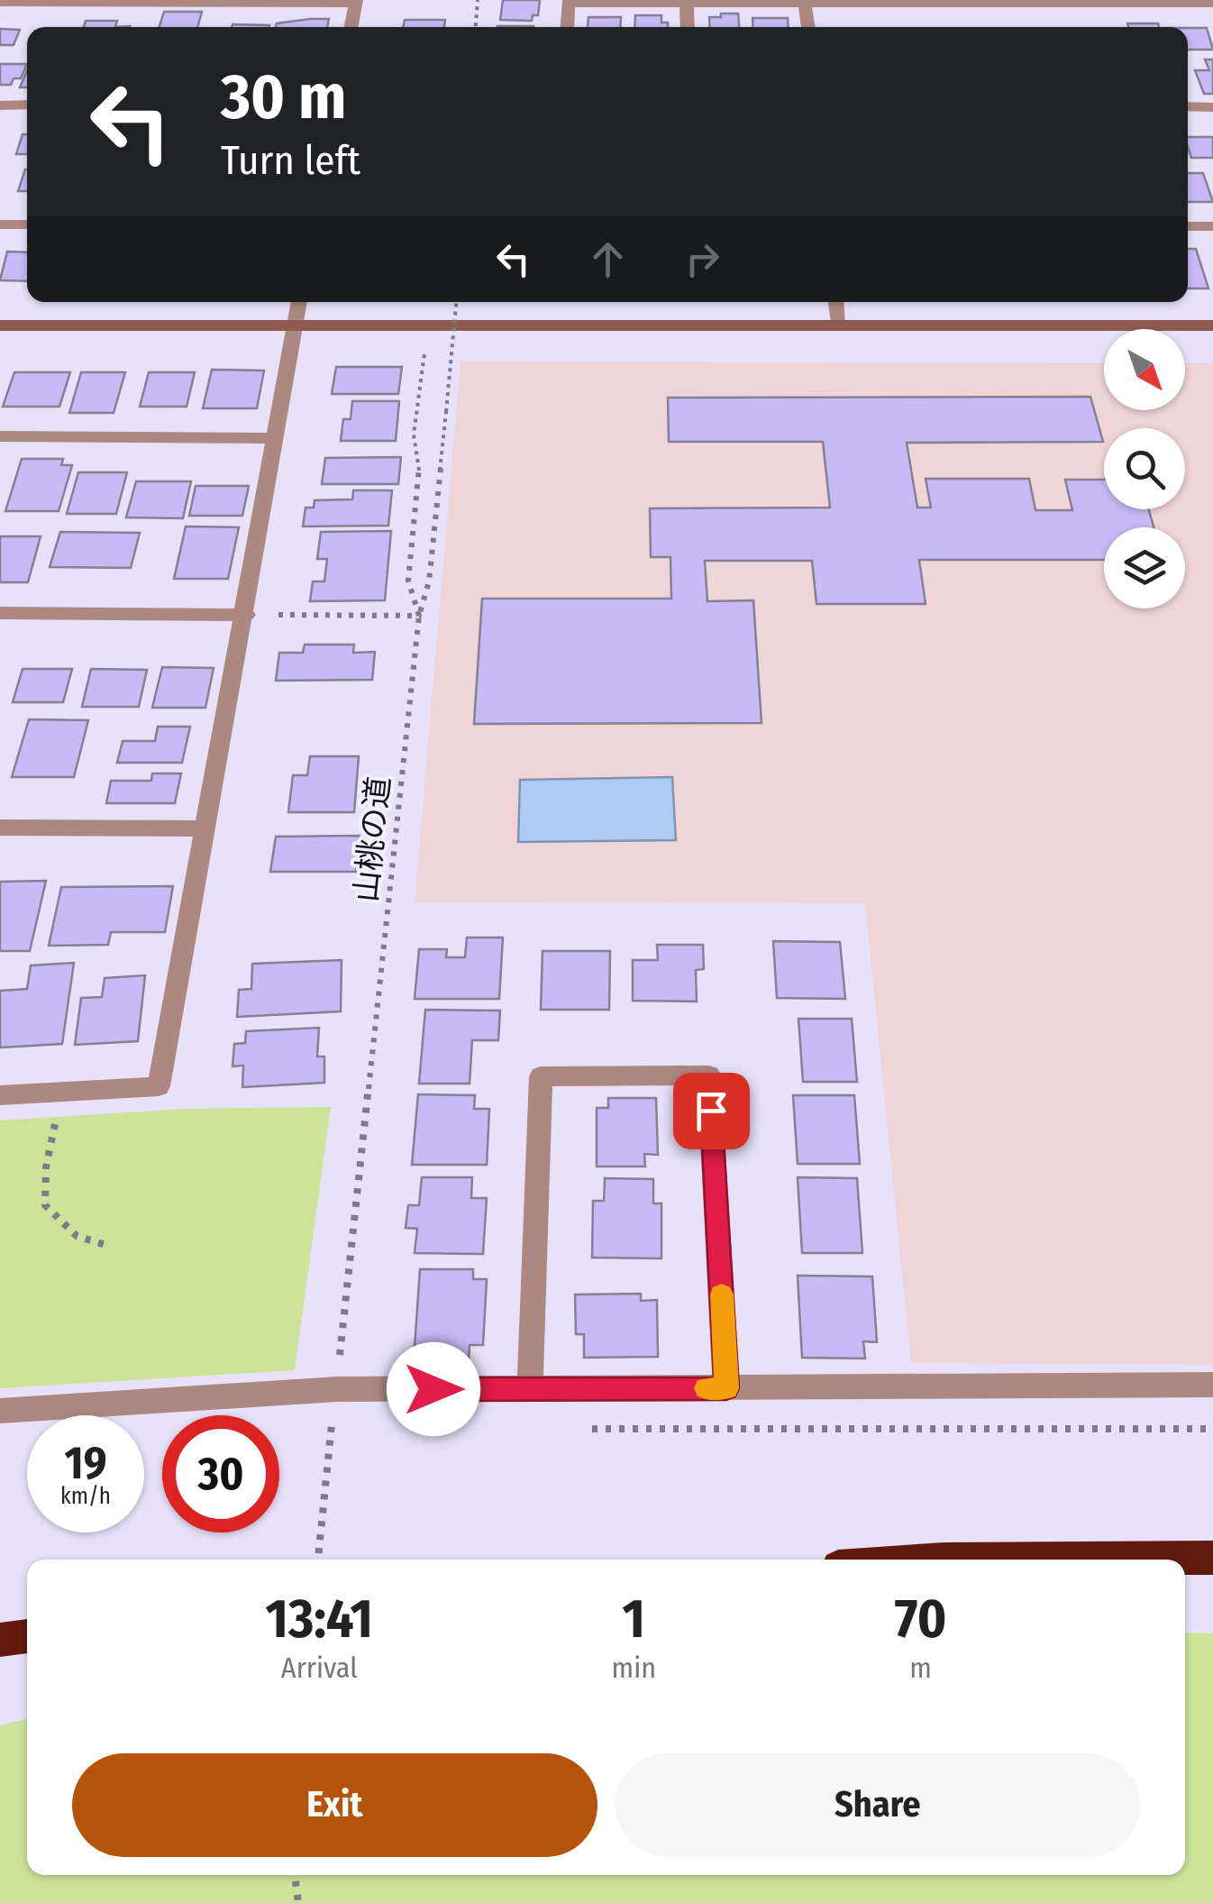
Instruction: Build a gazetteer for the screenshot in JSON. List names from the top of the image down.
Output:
{
  "streets": {
    "path": ["山桃の道"]
  },
  "north": "bottom right",
  "page": {
    "turn": ["30 m", "Turn left"],
    "speed": "19 km/h",
    "limit": "30",
    "eta": [
      "13:41",
      "Arrival",
      "1",
      "min",
      "70",
      "m"
    ],
    "buttons": ["Exit", "Share"]
  }
}
